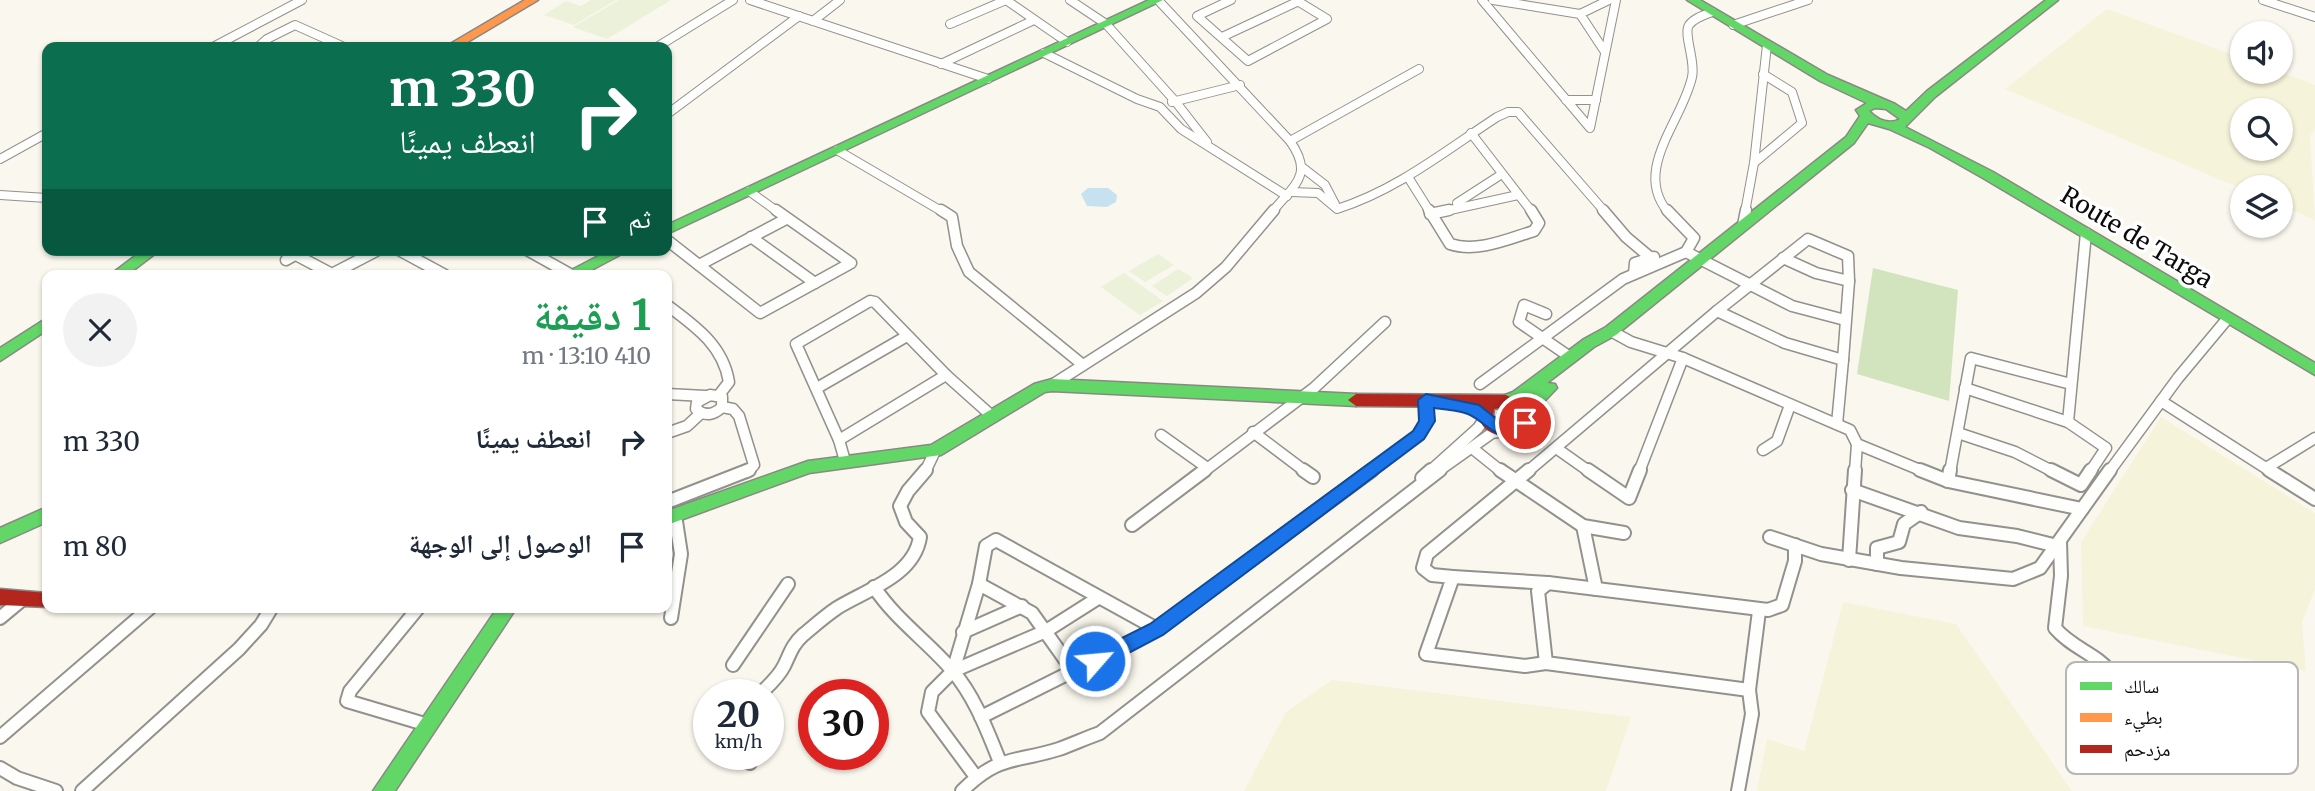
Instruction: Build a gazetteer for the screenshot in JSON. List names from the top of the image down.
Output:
{
  "streets": {
    "main road": ["Route de Targa"]
  },
  "legend": ["سالك", "بطيء", "مزدحم"],
  "page": {
    "turn": ["330 m", "انعطف يمينًا"],
    "then": "ثم",
    "heading": ["1 دقيقة", "410 m · 13:10"],
    "list": [
      {
        "name": "انعطف يمينًا",
        "value": "330 m"
      },
      {
        "name": "الوصول إلى الوجهة",
        "value": "80 m"
      }
    ],
    "speed": "20 km/h",
    "limit": "30"
  }
}
